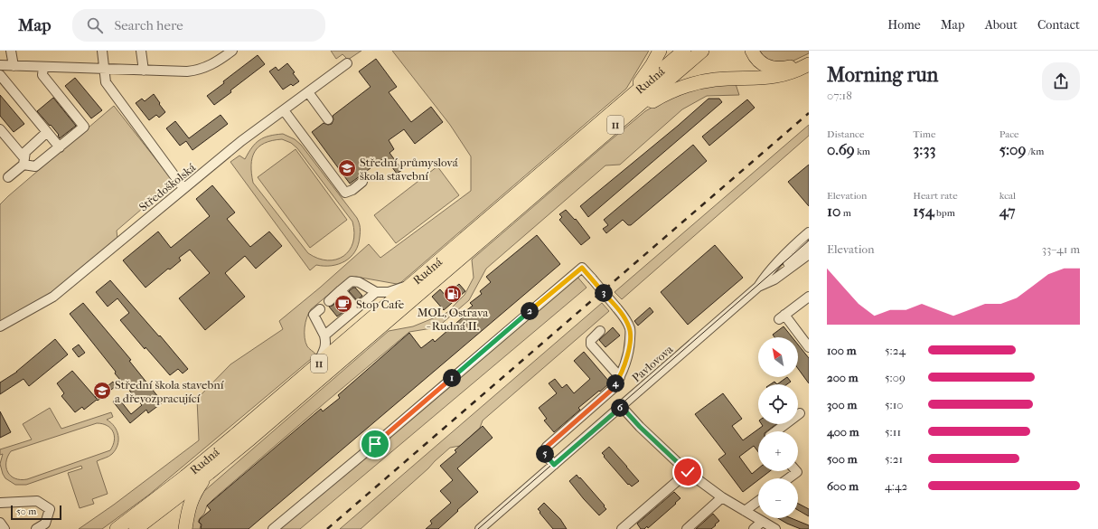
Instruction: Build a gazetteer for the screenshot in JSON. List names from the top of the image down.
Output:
{
  "streets": {
    "highway": ["Rudná", "11"],
    "street": ["Středoškolská", "Pavlovova"]
  },
  "places": {
    "school or university": ["Střední průmyslová škola stavební", "Střední škola stavební a dřevozpracující"],
    "fuel station": ["MOL, Ostrava - Rudná II."],
    "cafe": ["Stop Cafe"]
  },
  "scale_bar": "50 m",
  "north": "top left",
  "page": {
    "header": "Map",
    "search": "Search here",
    "nav": [
      "Home",
      "Map",
      "About",
      "Contact"
    ],
    "heading": ["Morning run", "07:18"],
    "stats": [
      ["Distance", "0.69 km"],
      ["Time", "3:33"],
      ["Pace", "5:09 /km"],
      ["Elevation", "10 m"],
      ["Heart rate", "154 bpm"],
      ["kcal", "47"]
    ],
    "chart": ["Elevation", "33–41 m"],
    "pins": [
      "3",
      "2",
      "1",
      "4",
      "6",
      "5"
    ],
    "list": [
      {
        "name": "100 m",
        "note": "5:24"
      },
      {
        "name": "200 m",
        "note": "5:09"
      },
      {
        "name": "300 m",
        "note": "5:10"
      },
      {
        "name": "400 m",
        "note": "5:11"
      },
      {
        "name": "500 m",
        "note": "5:21"
      },
      {
        "name": "600 m",
        "note": "4:42"
      }
    ],
    "map_buttons": ["+", "−"],
    "scale": "50 m"
  }
}
